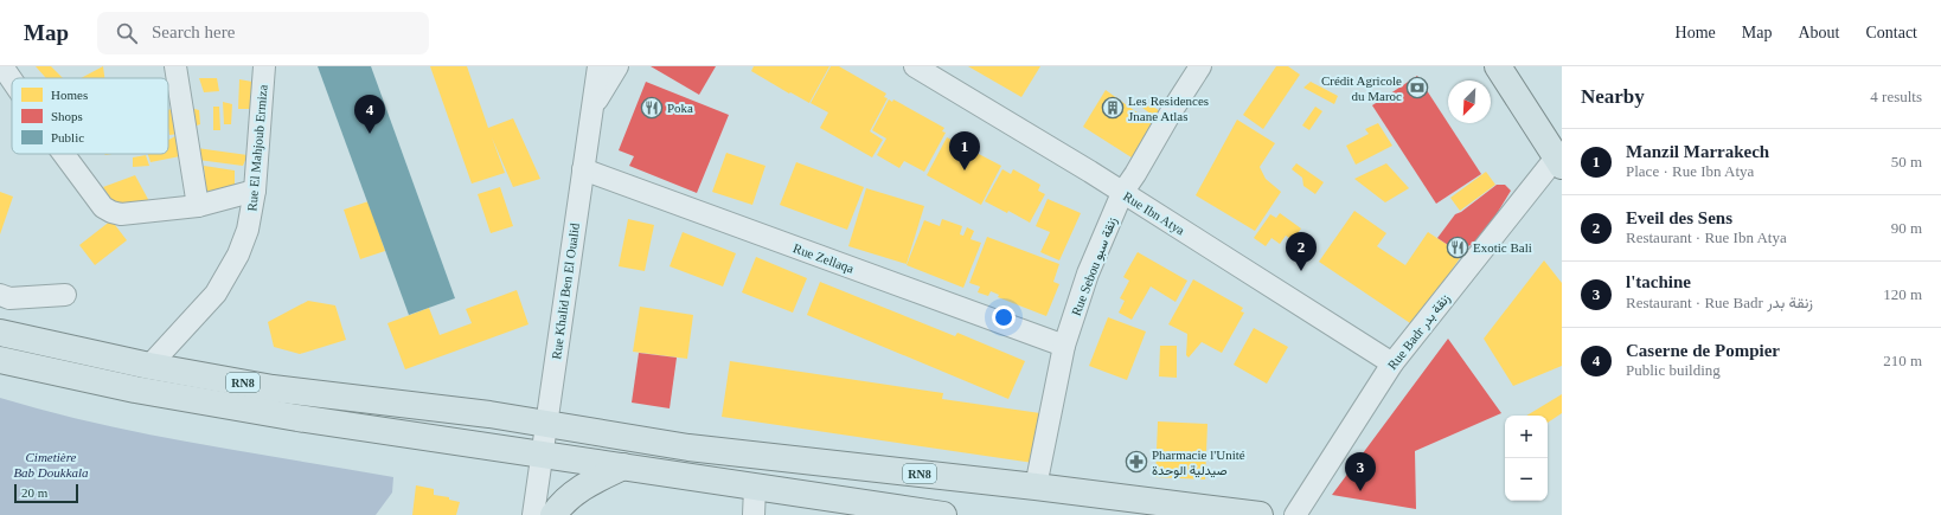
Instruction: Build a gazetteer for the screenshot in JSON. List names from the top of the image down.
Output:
{
  "streets": {
    "main road": ["RN8"],
    "street": [
      "Rue El Mahjoub Ermiza",
      "Rue Ibn Atya",
      "Rue Zellaqa",
      "Rue Sebou زنقة سبو",
      "Rue Khalid Ben El Oualid",
      "Rue Badr زنقة بدر"
    ]
  },
  "crossings": [
    ["Rue El Mahjoub Ermiza", "RN8"],
    ["Rue Ibn Atya", "Rue Sebou زنقة سبو"],
    ["Rue Ibn Atya", "Rue Badr زنقة بدر"],
    ["Rue Zellaqa", "Rue Sebou زنقة سبو"],
    ["Rue Zellaqa", "Rue Khalid Ben El Oualid"],
    ["Rue Sebou زنقة سبو", "RN8"],
    ["Rue Khalid Ben El Oualid", "RN8"]
  ],
  "parks": ["Cimetière Bab Doukkala"],
  "places": {
    "bank": ["Crédit Agricole du Maroc"],
    "restaurant": ["Poka", "Exotic Bali"],
    "building": ["Les Residences Jnane Atlas"],
    "pharmacy": ["Pharmacie l'Unité صيدلية الوحدة"]
  },
  "legend": ["Homes", "Shops", "Public"],
  "scale_bar": "20 m",
  "north": "bottom left",
  "page": {
    "header": "Map",
    "search": "Search here",
    "nav": [
      "Home",
      "Map",
      "About",
      "Contact"
    ],
    "heading": ["Nearby", "4 results"],
    "pins": [
      "4",
      "1",
      "2",
      "3"
    ],
    "list": [
      {
        "mark": "1",
        "name": "Manzil Marrakech",
        "note": "Place · Rue Ibn Atya",
        "value": "50 m"
      },
      {
        "mark": "2",
        "name": "Eveil des Sens",
        "note": "Restaurant · Rue Ibn Atya",
        "value": "90 m"
      },
      {
        "mark": "3",
        "name": "l'tachine",
        "note": "Restaurant · Rue Badr زنقة بدر",
        "value": "120 m"
      },
      {
        "mark": "4",
        "name": "Caserne de Pompier",
        "note": "Public building",
        "value": "210 m"
      }
    ],
    "map_buttons": ["+", "−"],
    "scale": "20 m"
  }
}
